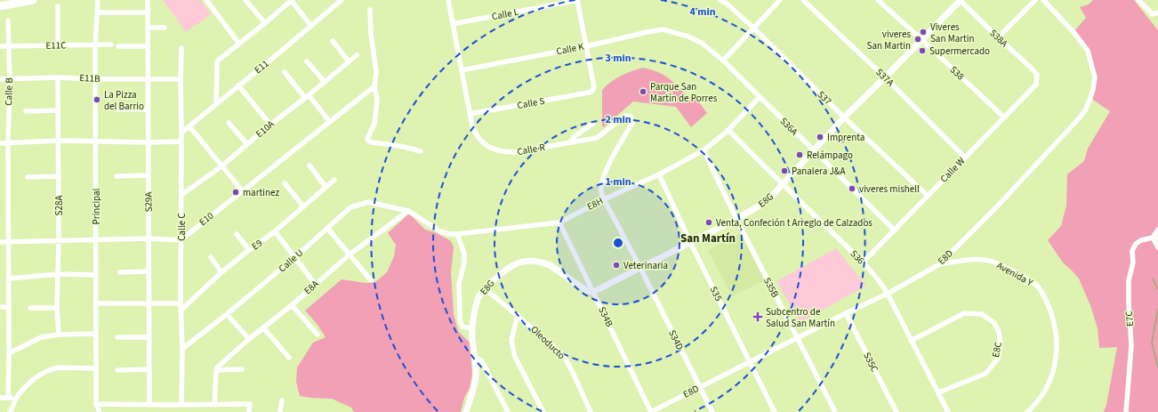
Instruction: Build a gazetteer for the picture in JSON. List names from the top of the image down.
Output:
{
  "streets": {
    "street": [
      "Calle L",
      "S38A",
      "E11C",
      "Calle K",
      "E11",
      "S38",
      "S37A",
      "E11B",
      "Calle B",
      "S37",
      "Calle S",
      "S36A",
      "E10A",
      "Calle R",
      "Calle W",
      "E8G",
      "S29A",
      "E8H",
      "S28A",
      "Principal",
      "E10",
      "Calle C",
      "E9",
      "S36",
      "E8D",
      "Calle U",
      "Avenida Y",
      "E8A",
      "S35B",
      "S35",
      "S34B",
      "E7C",
      "S34D",
      "Oleoducto",
      "E8C",
      "S35C"
    ]
  },
  "crossings": [
    ["Calle L", "Calle R"],
    ["S38A", "Calle W"],
    ["S38A", "E8G"],
    ["E11C", "Calle B"],
    ["E11C", "Principal"],
    ["Calle K", "Calle S"],
    ["Calle K", "S36A"],
    ["Calle K", "Calle R"],
    ["E11", "Calle C"],
    ["S38", "Calle W"],
    ["S38", "E8G"],
    ["S37A", "Calle W"],
    ["S37A", "E8G"],
    ["E11B", "Calle B"],
    ["E11B", "S29A"],
    ["E11B", "S28A"],
    ["E11B", "Principal"],
    ["E11B", "Calle C"],
    ["S37", "Calle W"],
    ["S37", "E8G"],
    ["Calle S", "Calle R"],
    ["S36A", "Calle W"],
    ["S36A", "E8G"],
    ["S36A", "E8H"],
    ["E10A", "Calle C"],
    ["Calle R", "E8H"],
    ["Calle R", "S34D"],
    ["Calle W", "S36"],
    ["E8G", "S36"],
    ["E8G", "S35B"],
    ["E8G", "S35"],
    ["E8G", "S34B"],
    ["E8G", "S34D"],
    ["E8G", "Oleoducto"],
    ["E8H", "S36"],
    ["E8H", "Calle U"],
    ["E8H", "E8A"],
    ["E8H", "S35B"],
    ["E8H", "S35"],
    ["E8H", "S34B"],
    ["E8H", "S34D"],
    ["E10", "Calle C"],
    ["Calle C", "E9"],
    ["Calle C", "Calle U"],
    ["S36", "E8D"],
    ["S36", "E8C"],
    ["E8D", "Avenida Y"],
    ["E8D", "S35B"],
    ["E8D", "S35"],
    ["E8D", "S34B"],
    ["E8D", "S34D"],
    ["E8D", "S35C"],
    ["Calle U", "E8A"]
  ],
  "districts": ["San Martín"],
  "places": {
    "other": [
      "Viveres San Martin",
      "viveres San Martin",
      "Supermercado",
      "Parque San Martín de Porres",
      "La Pizza del Barrio",
      "Imprenta",
      "Relámpago",
      "Panalera J&A",
      "viveres mishell",
      "martinez",
      "Venta, Confeción t Arreglo de Calzados",
      "Veterinaria"
    ],
    "health": ["Subcentro de Salud San Martín"]
  },
  "rings": [
    "4 min",
    "3 min",
    "2 min",
    "1 min"
  ]
}
